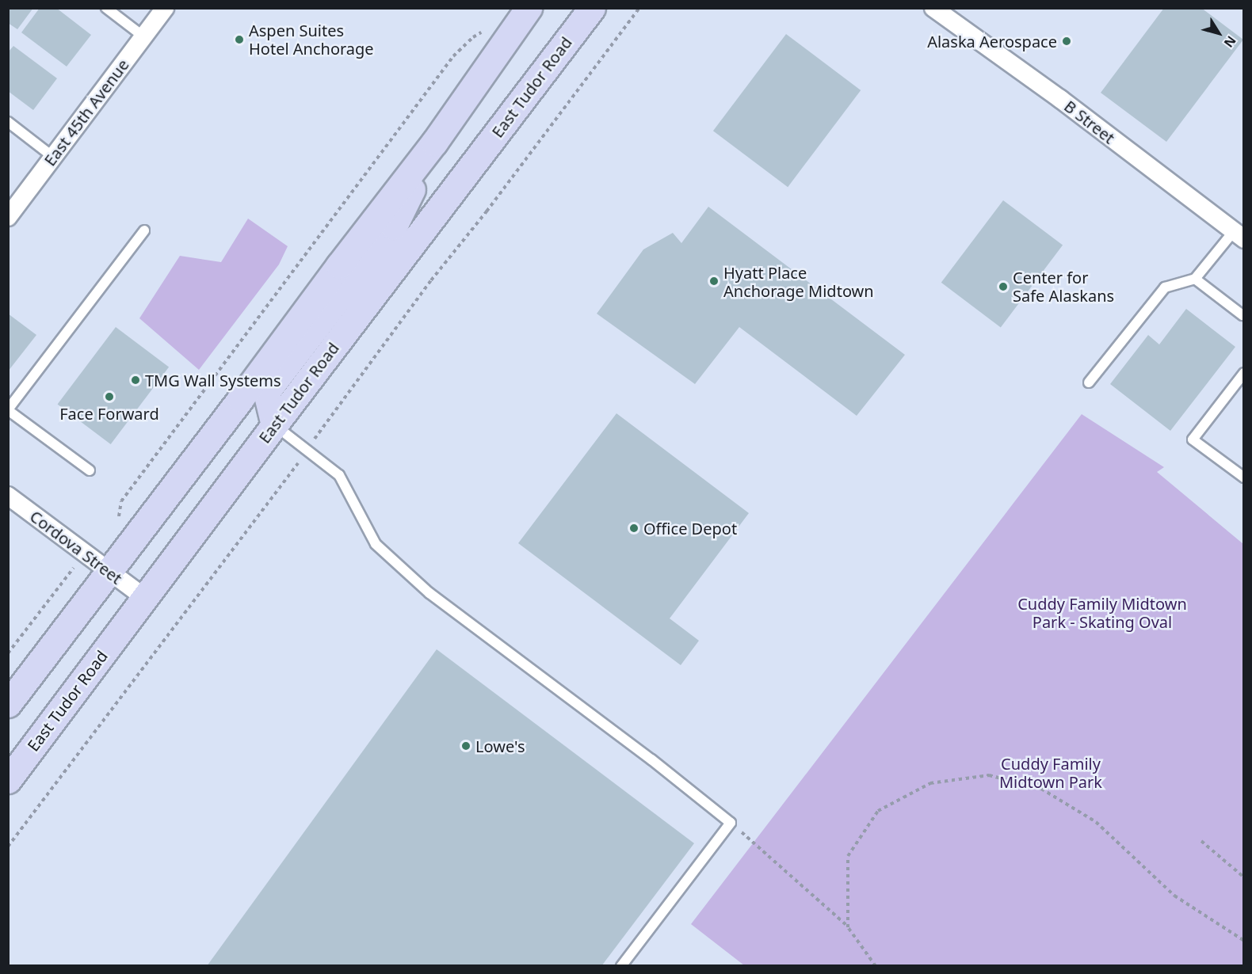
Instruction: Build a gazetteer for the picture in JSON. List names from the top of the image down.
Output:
{
  "streets": {
    "main road": ["East Tudor Road"],
    "street": ["East 45th Avenue", "B Street", "Cordova Street"]
  },
  "crossings": [
    ["East Tudor Road", "Cordova Street"]
  ],
  "parks": ["Cuddy Family Midtown Park - Skating Oval", "Cuddy Family Midtown Park"],
  "places": [
    "Aspen Suites Hotel Anchorage",
    "Alaska Aerospace",
    "Hyatt Place Anchorage Midtown",
    "Center for Safe Alaskans",
    "TMG Wall Systems",
    "Face Forward",
    "Office Depot",
    "Lowe's"
  ],
  "north": "bottom right"
}
